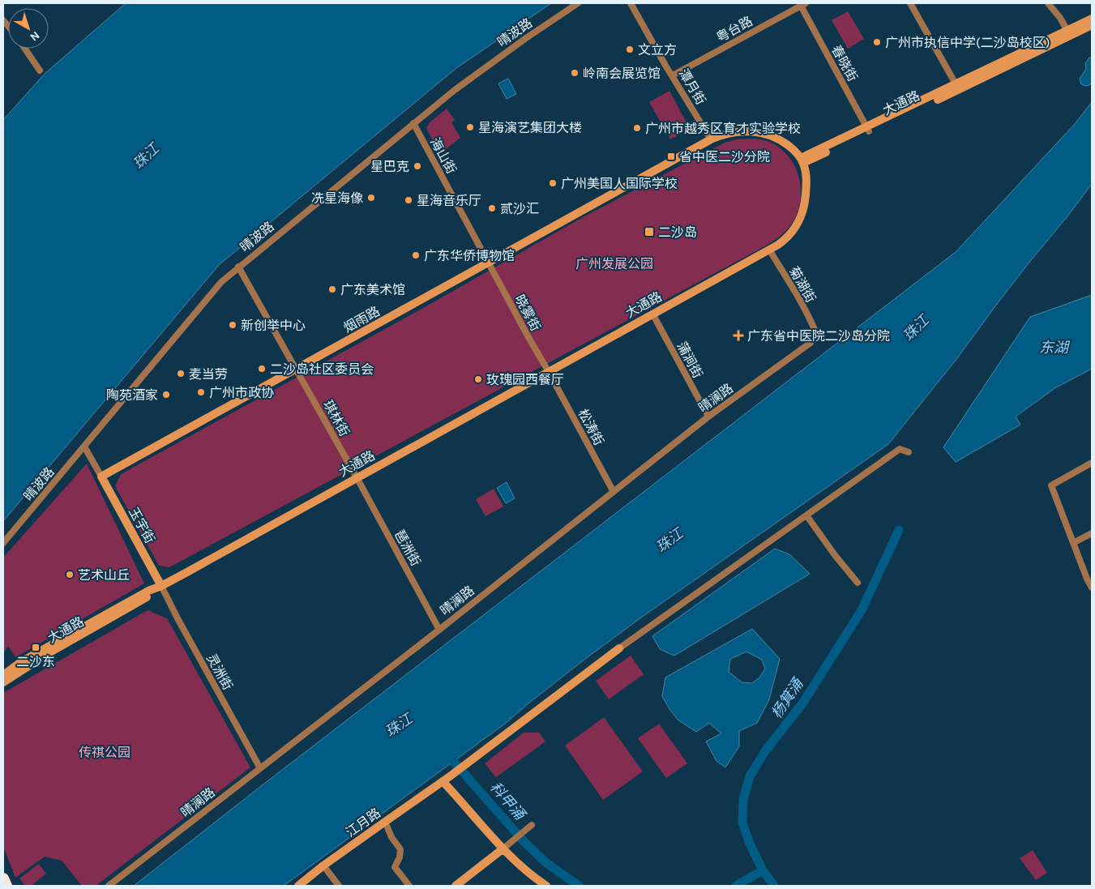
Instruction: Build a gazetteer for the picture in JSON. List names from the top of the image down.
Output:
{
  "streets": {
    "main road": [
      "大通路",
      "烟雨路",
      "玉宇街",
      "江月路"
    ],
    "street": [
      "粤台路",
      "晴波路",
      "春晓街",
      "潭月街",
      "海山街",
      "菊湖街",
      "晓雾街",
      "蒲涧街",
      "晴澜路",
      "琪林街",
      "松涛街",
      "琶洲街",
      "灵洲街"
    ]
  },
  "crossings": [
    ["粤台路", "春晓街"],
    ["粤台路", "潭月街"],
    ["晴波路", "海山街"],
    ["晴波路", "琪林街"],
    ["春晓街", "大通路"],
    ["潭月街", "烟雨路"],
    ["大通路", "菊湖街"],
    ["大通路", "晓雾街"],
    ["大通路", "烟雨路"],
    ["大通路", "蒲涧街"],
    ["大通路", "琪林街"],
    ["大通路", "松涛街"],
    ["大通路", "玉宇街"],
    ["大通路", "琶洲街"],
    ["大通路", "灵洲街"],
    ["海山街", "晓雾街"],
    ["海山街", "烟雨路"],
    ["菊湖街", "晴澜路"],
    ["晓雾街", "烟雨路"],
    ["晓雾街", "松涛街"],
    ["烟雨路", "琪林街"],
    ["烟雨路", "玉宇街"],
    ["蒲涧街", "晴澜路"],
    ["晴澜路", "松涛街"],
    ["晴澜路", "琶洲街"],
    ["晴澜路", "灵洲街"],
    ["琪林街", "琶洲街"],
    ["玉宇街", "灵洲街"]
  ],
  "water": [
    "珠江",
    "东湖",
    "杨箕涌",
    "科甲涌"
  ],
  "parks": ["广州发展公园", "传祺公园"],
  "places": {
    "other": [
      "广州市执信中学(二沙岛校区)",
      "文立方",
      "岭南会展览馆",
      "星海演艺集团大楼",
      "广州市越秀区育才实验学校",
      "星巴克",
      "广州美国人国际学校",
      "冼星海像",
      "星海音乐厅",
      "贰沙汇",
      "广东华侨博物馆",
      "广东美术馆",
      "新创举中心",
      "二沙岛社区委员会",
      "麦当劳",
      "玫瑰园西餐厅",
      "广州市政协",
      "陶苑酒家",
      "艺术山丘"
    ],
    "transit": ["省中医二沙分院", "二沙岛", "二沙东"],
    "health": ["广东省中医院二沙岛分院"]
  },
  "north": "bottom right"
}
